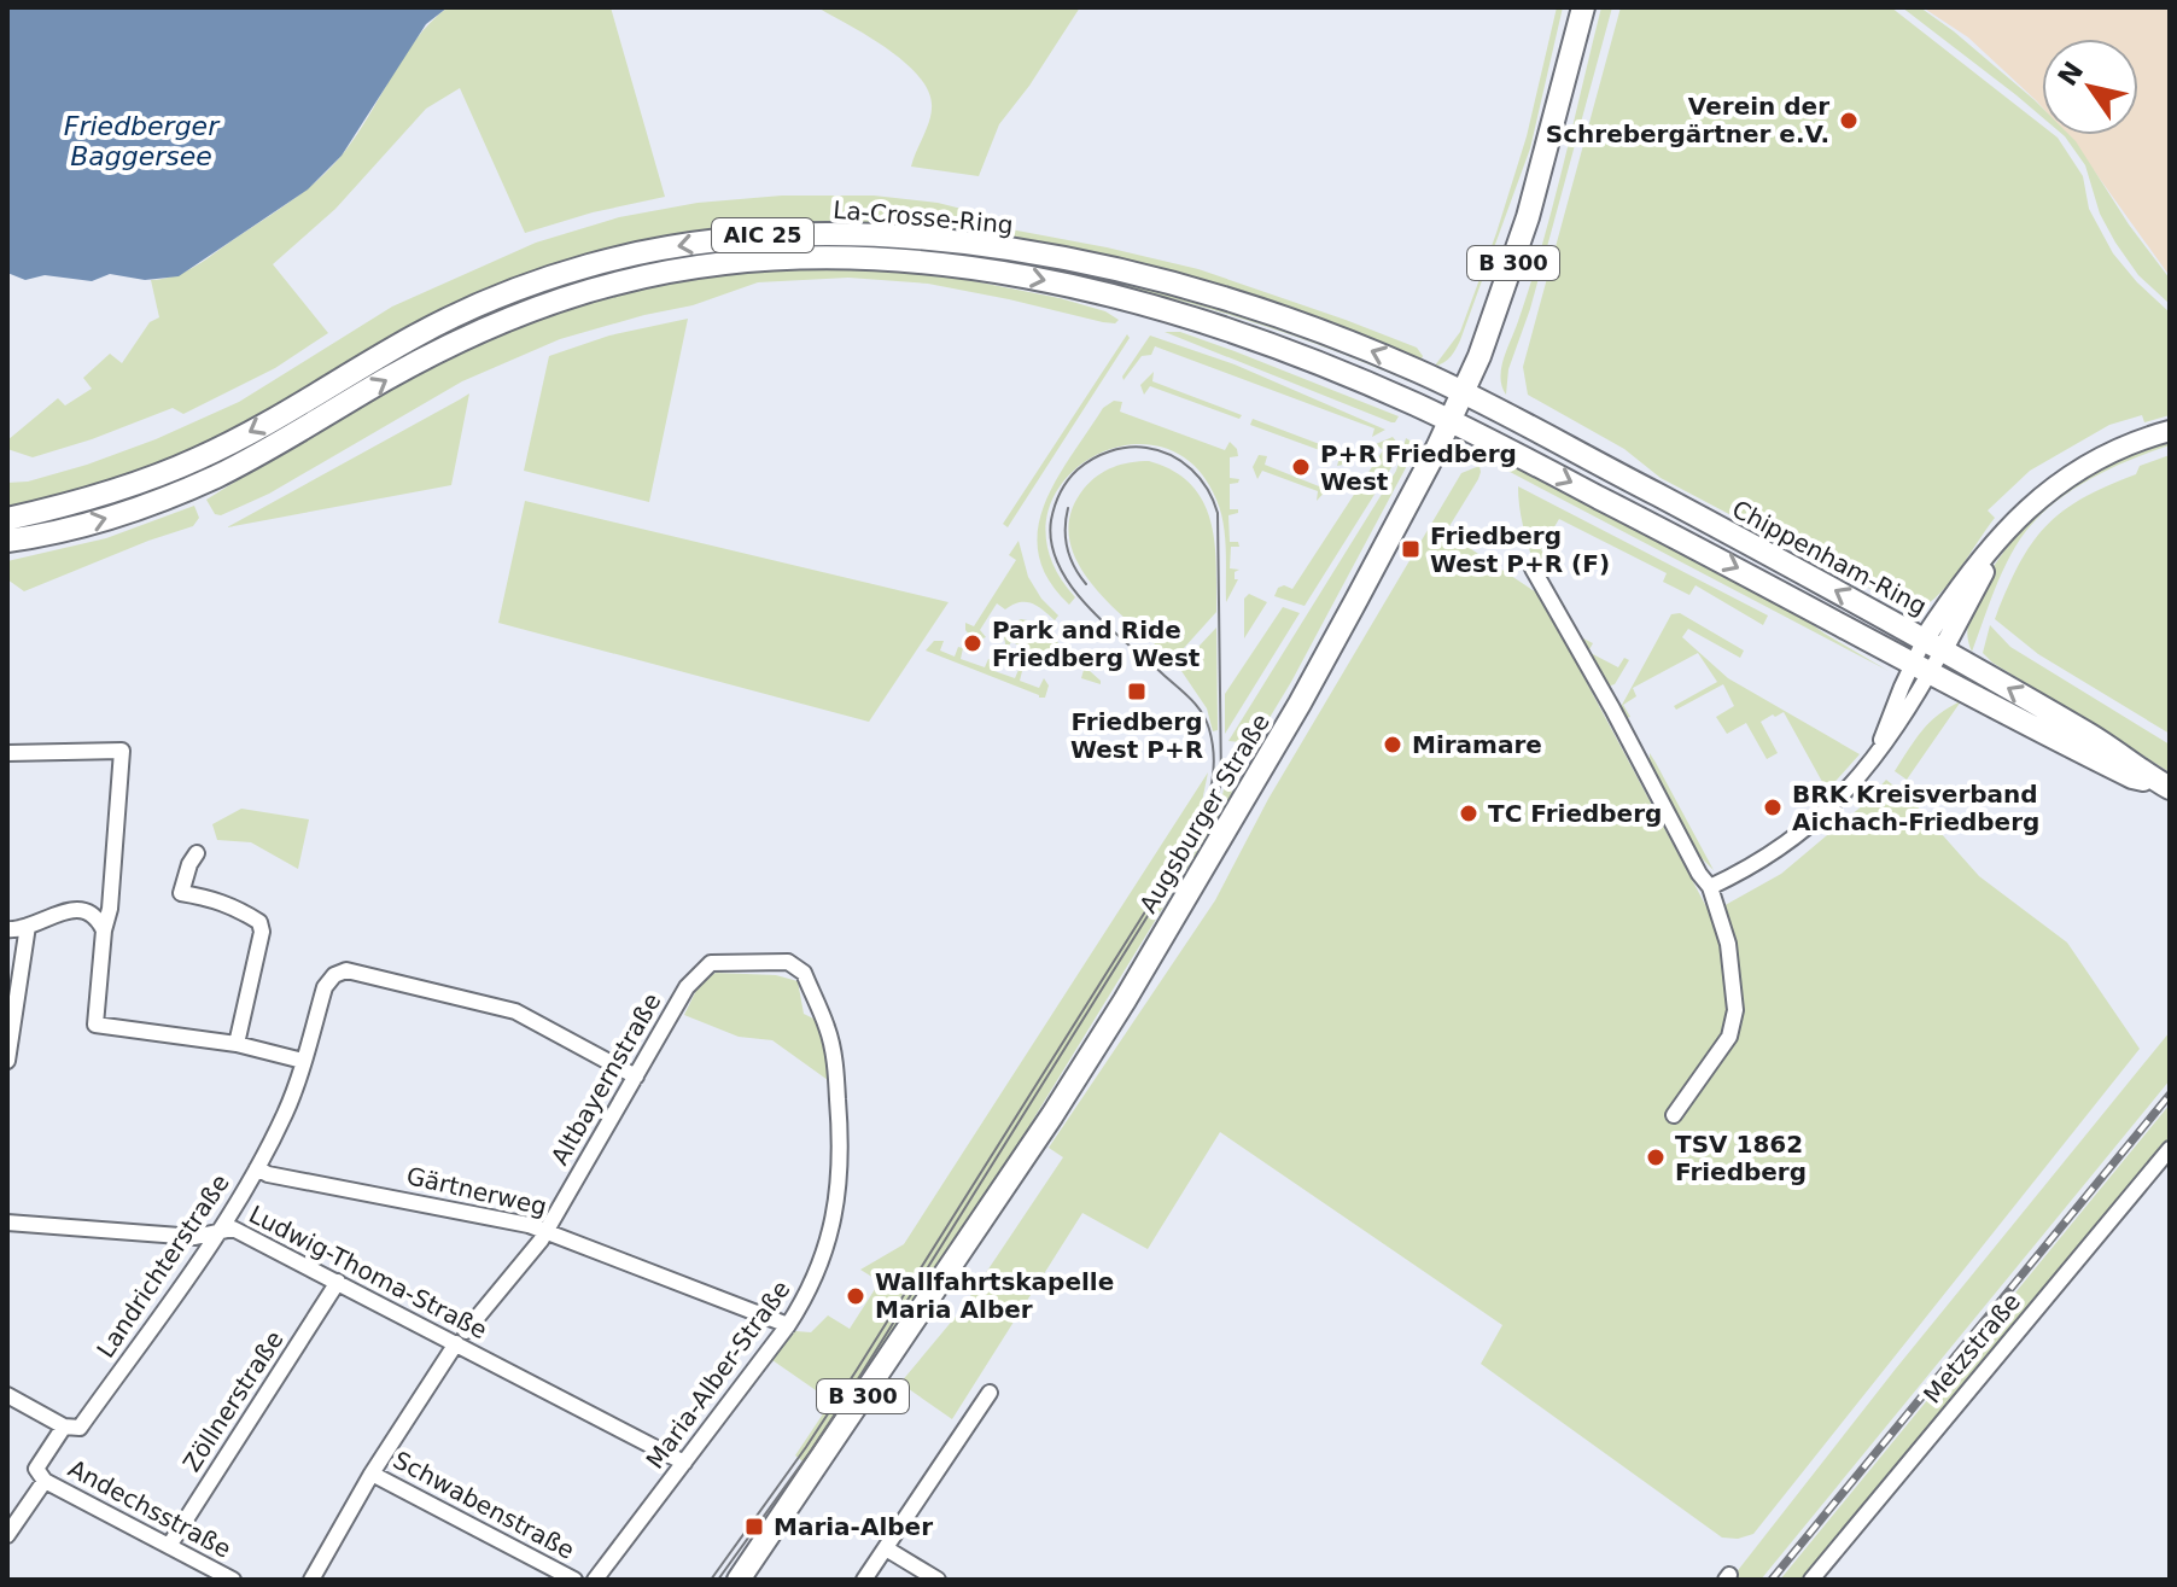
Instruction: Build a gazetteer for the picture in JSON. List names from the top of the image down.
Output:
{
  "streets": {
    "main road": [
      "La-Crosse-Ring",
      "AIC 25",
      "B 300",
      "Chippenham-Ring",
      "Augsburger Straße"
    ],
    "street": [
      "Altbayernstraße",
      "Gärtnerweg",
      "Landrichterstraße",
      "Ludwig-Thoma-Straße",
      "Metzstraße",
      "Maria-Alber-Straße",
      "Zöllnerstraße",
      "Schwabenstraße",
      "Andechsstraße"
    ]
  },
  "crossings": [
    ["La-Crosse-Ring", "Chippenham-Ring"],
    ["La-Crosse-Ring", "Augsburger Straße"],
    ["Chippenham-Ring", "Augsburger Straße"],
    ["Altbayernstraße", "Gärtnerweg"],
    ["Altbayernstraße", "Landrichterstraße"],
    ["Altbayernstraße", "Ludwig-Thoma-Straße"],
    ["Altbayernstraße", "Maria-Alber-Straße"],
    ["Altbayernstraße", "Schwabenstraße"],
    ["Gärtnerweg", "Landrichterstraße"],
    ["Gärtnerweg", "Maria-Alber-Straße"],
    ["Landrichterstraße", "Ludwig-Thoma-Straße"],
    ["Landrichterstraße", "Andechsstraße"],
    ["Ludwig-Thoma-Straße", "Maria-Alber-Straße"],
    ["Ludwig-Thoma-Straße", "Zöllnerstraße"],
    ["Zöllnerstraße", "Andechsstraße"]
  ],
  "water": ["Friedberger Baggersee"],
  "places": {
    "other": [
      "Verein der Schrebergärtner e.V.",
      "P+R Friedberg West",
      "Park and Ride Friedberg West",
      "Miramare",
      "BRK Kreisverband Aichach-Friedberg",
      "TC Friedberg",
      "TSV 1862 Friedberg",
      "Wallfahrtskapelle Maria Alber"
    ],
    "transit": ["Friedberg West P+R (F)", "Friedberg West P+R", "Maria-Alber"]
  },
  "north": "top left"
}
